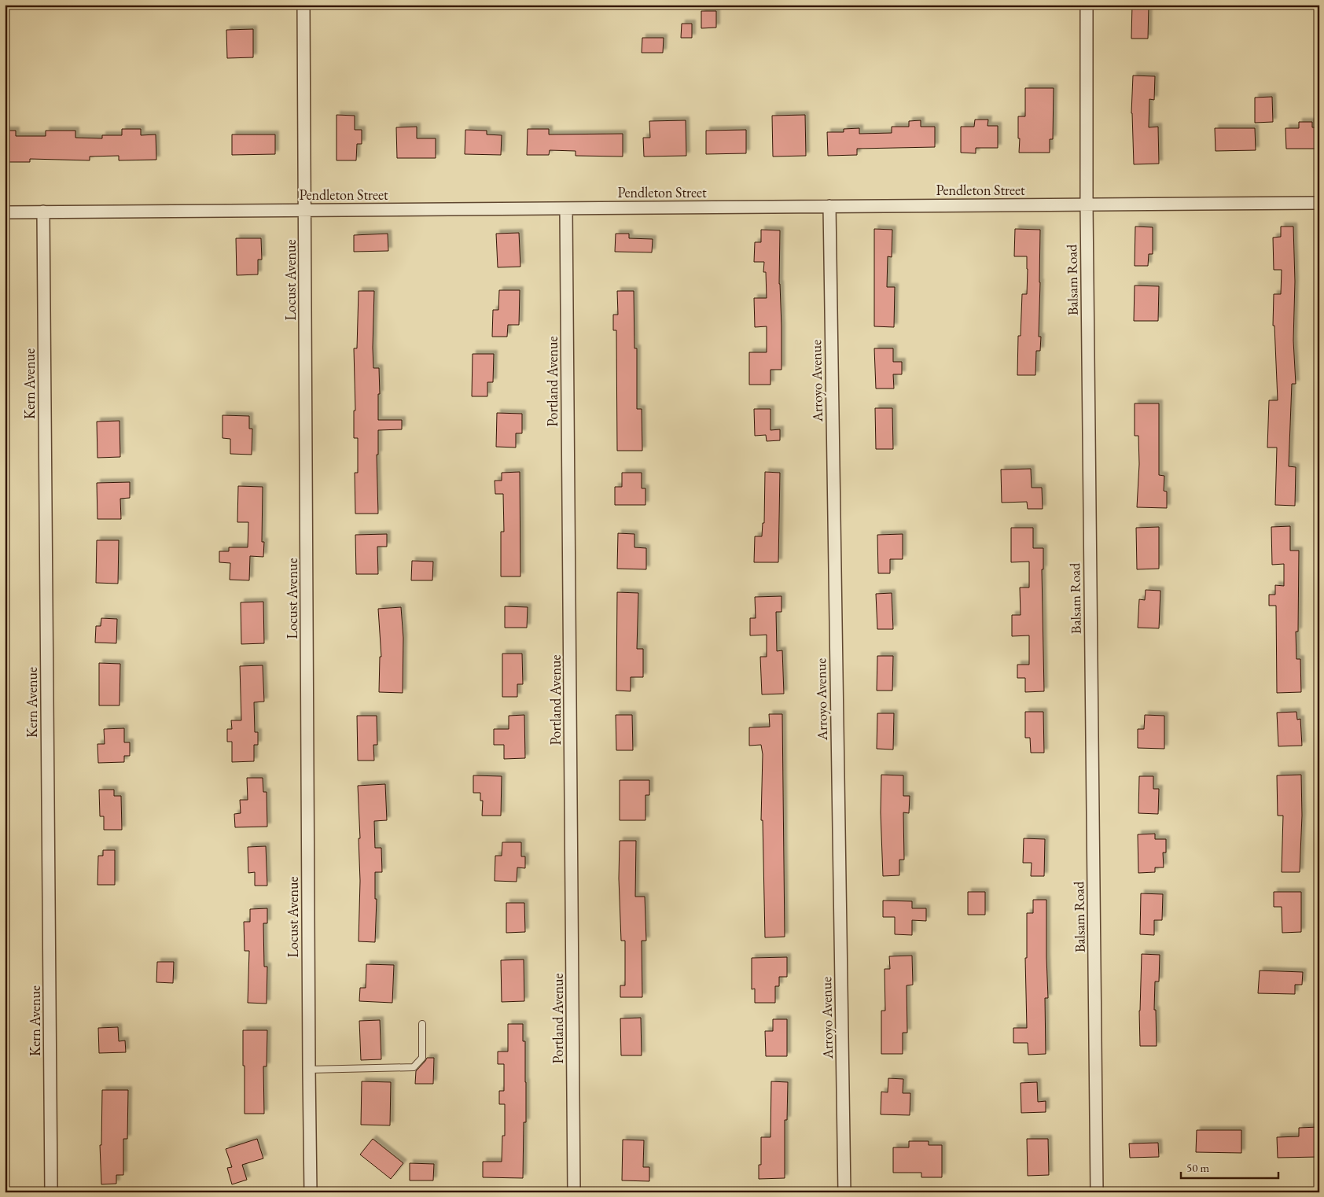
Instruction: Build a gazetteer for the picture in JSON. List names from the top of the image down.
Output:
{
  "streets": {
    "street": [
      "Pendleton Street",
      "Locust Avenue",
      "Balsam Road",
      "Arroyo Avenue",
      "Portland Avenue",
      "Kern Avenue"
    ]
  },
  "crossings": [
    ["Pendleton Street", "Locust Avenue"],
    ["Pendleton Street", "Balsam Road"],
    ["Pendleton Street", "Arroyo Avenue"],
    ["Pendleton Street", "Portland Avenue"],
    ["Pendleton Street", "Kern Avenue"]
  ],
  "scale_bar": "50 m"
}
